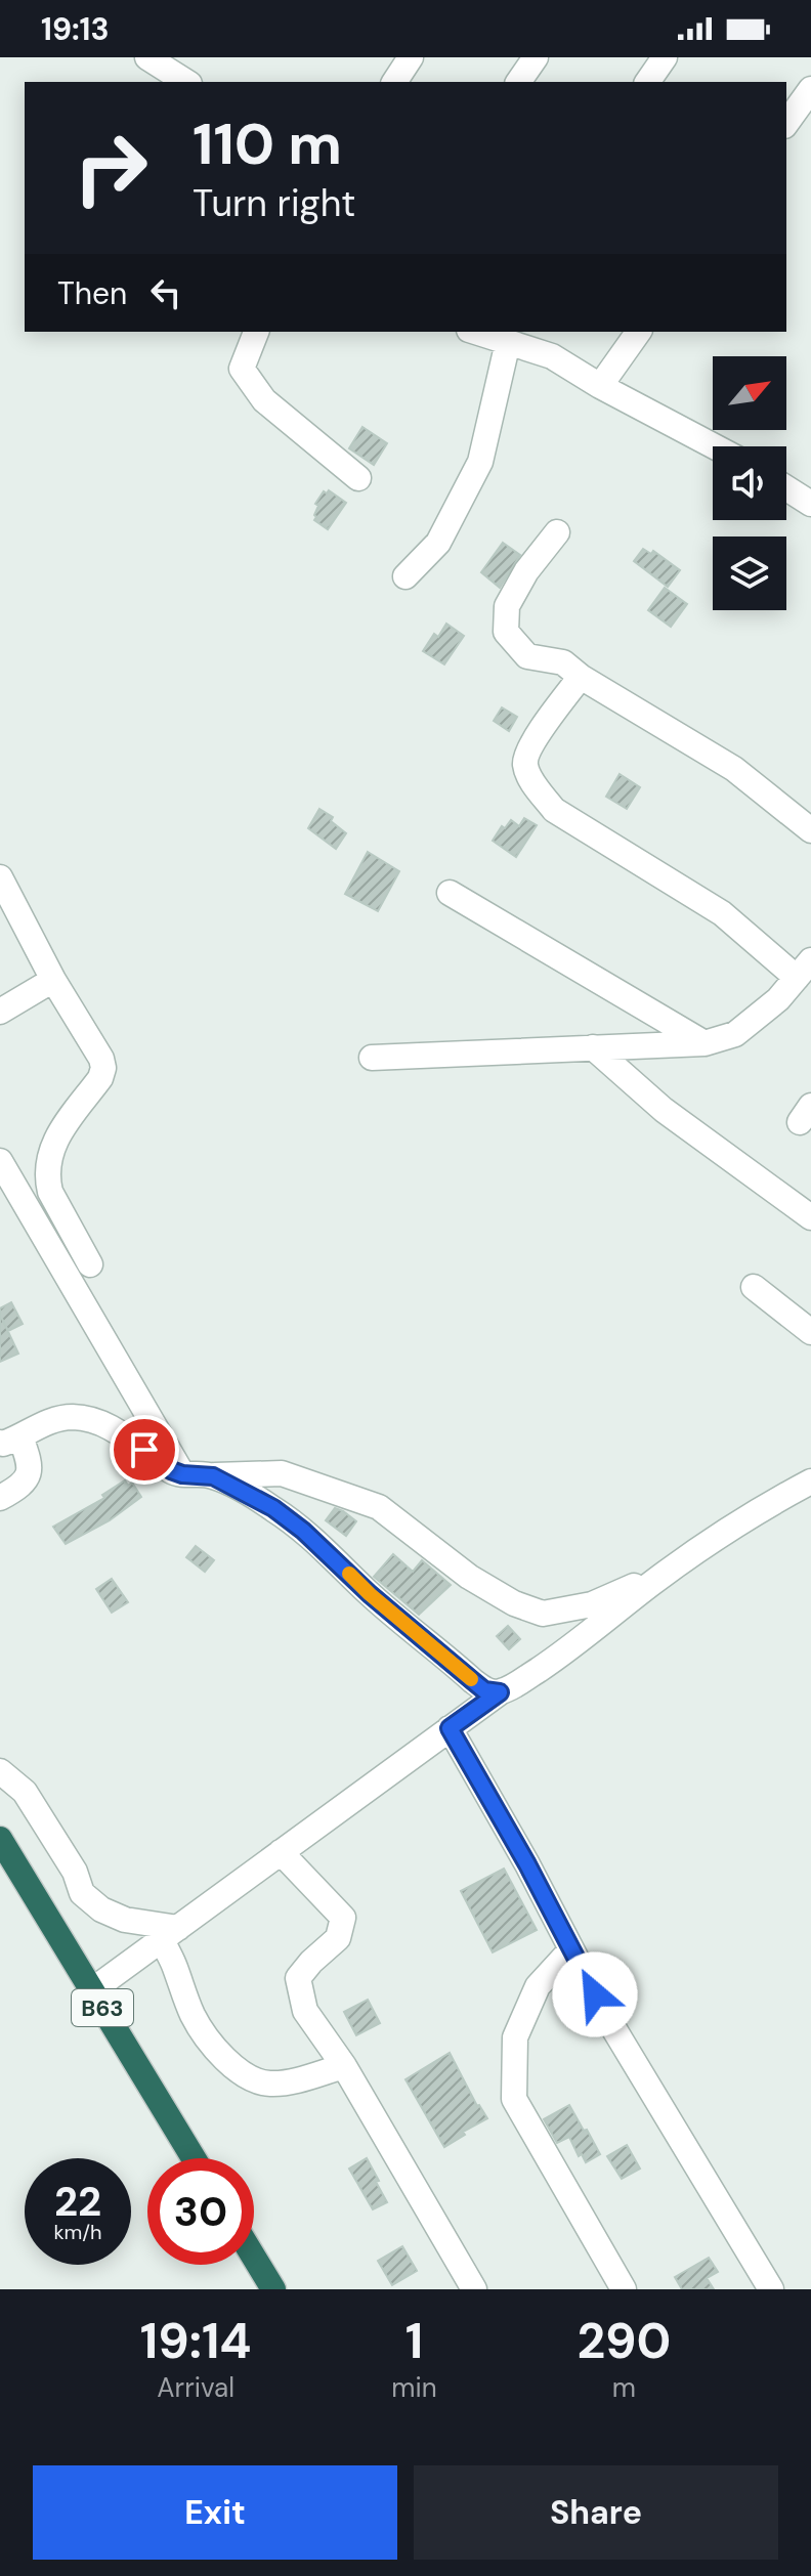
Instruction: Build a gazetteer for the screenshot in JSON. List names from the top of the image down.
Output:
{
  "streets": {
    "highway": ["B63"]
  },
  "north": "top right",
  "page": {
    "status": "19:13",
    "turn": ["110 m", "Turn right"],
    "then": "Then",
    "speed": "22 km/h",
    "limit": "30",
    "eta": [
      "19:14",
      "Arrival",
      "1",
      "min",
      "290",
      "m"
    ],
    "buttons": ["Exit", "Share"]
  }
}
